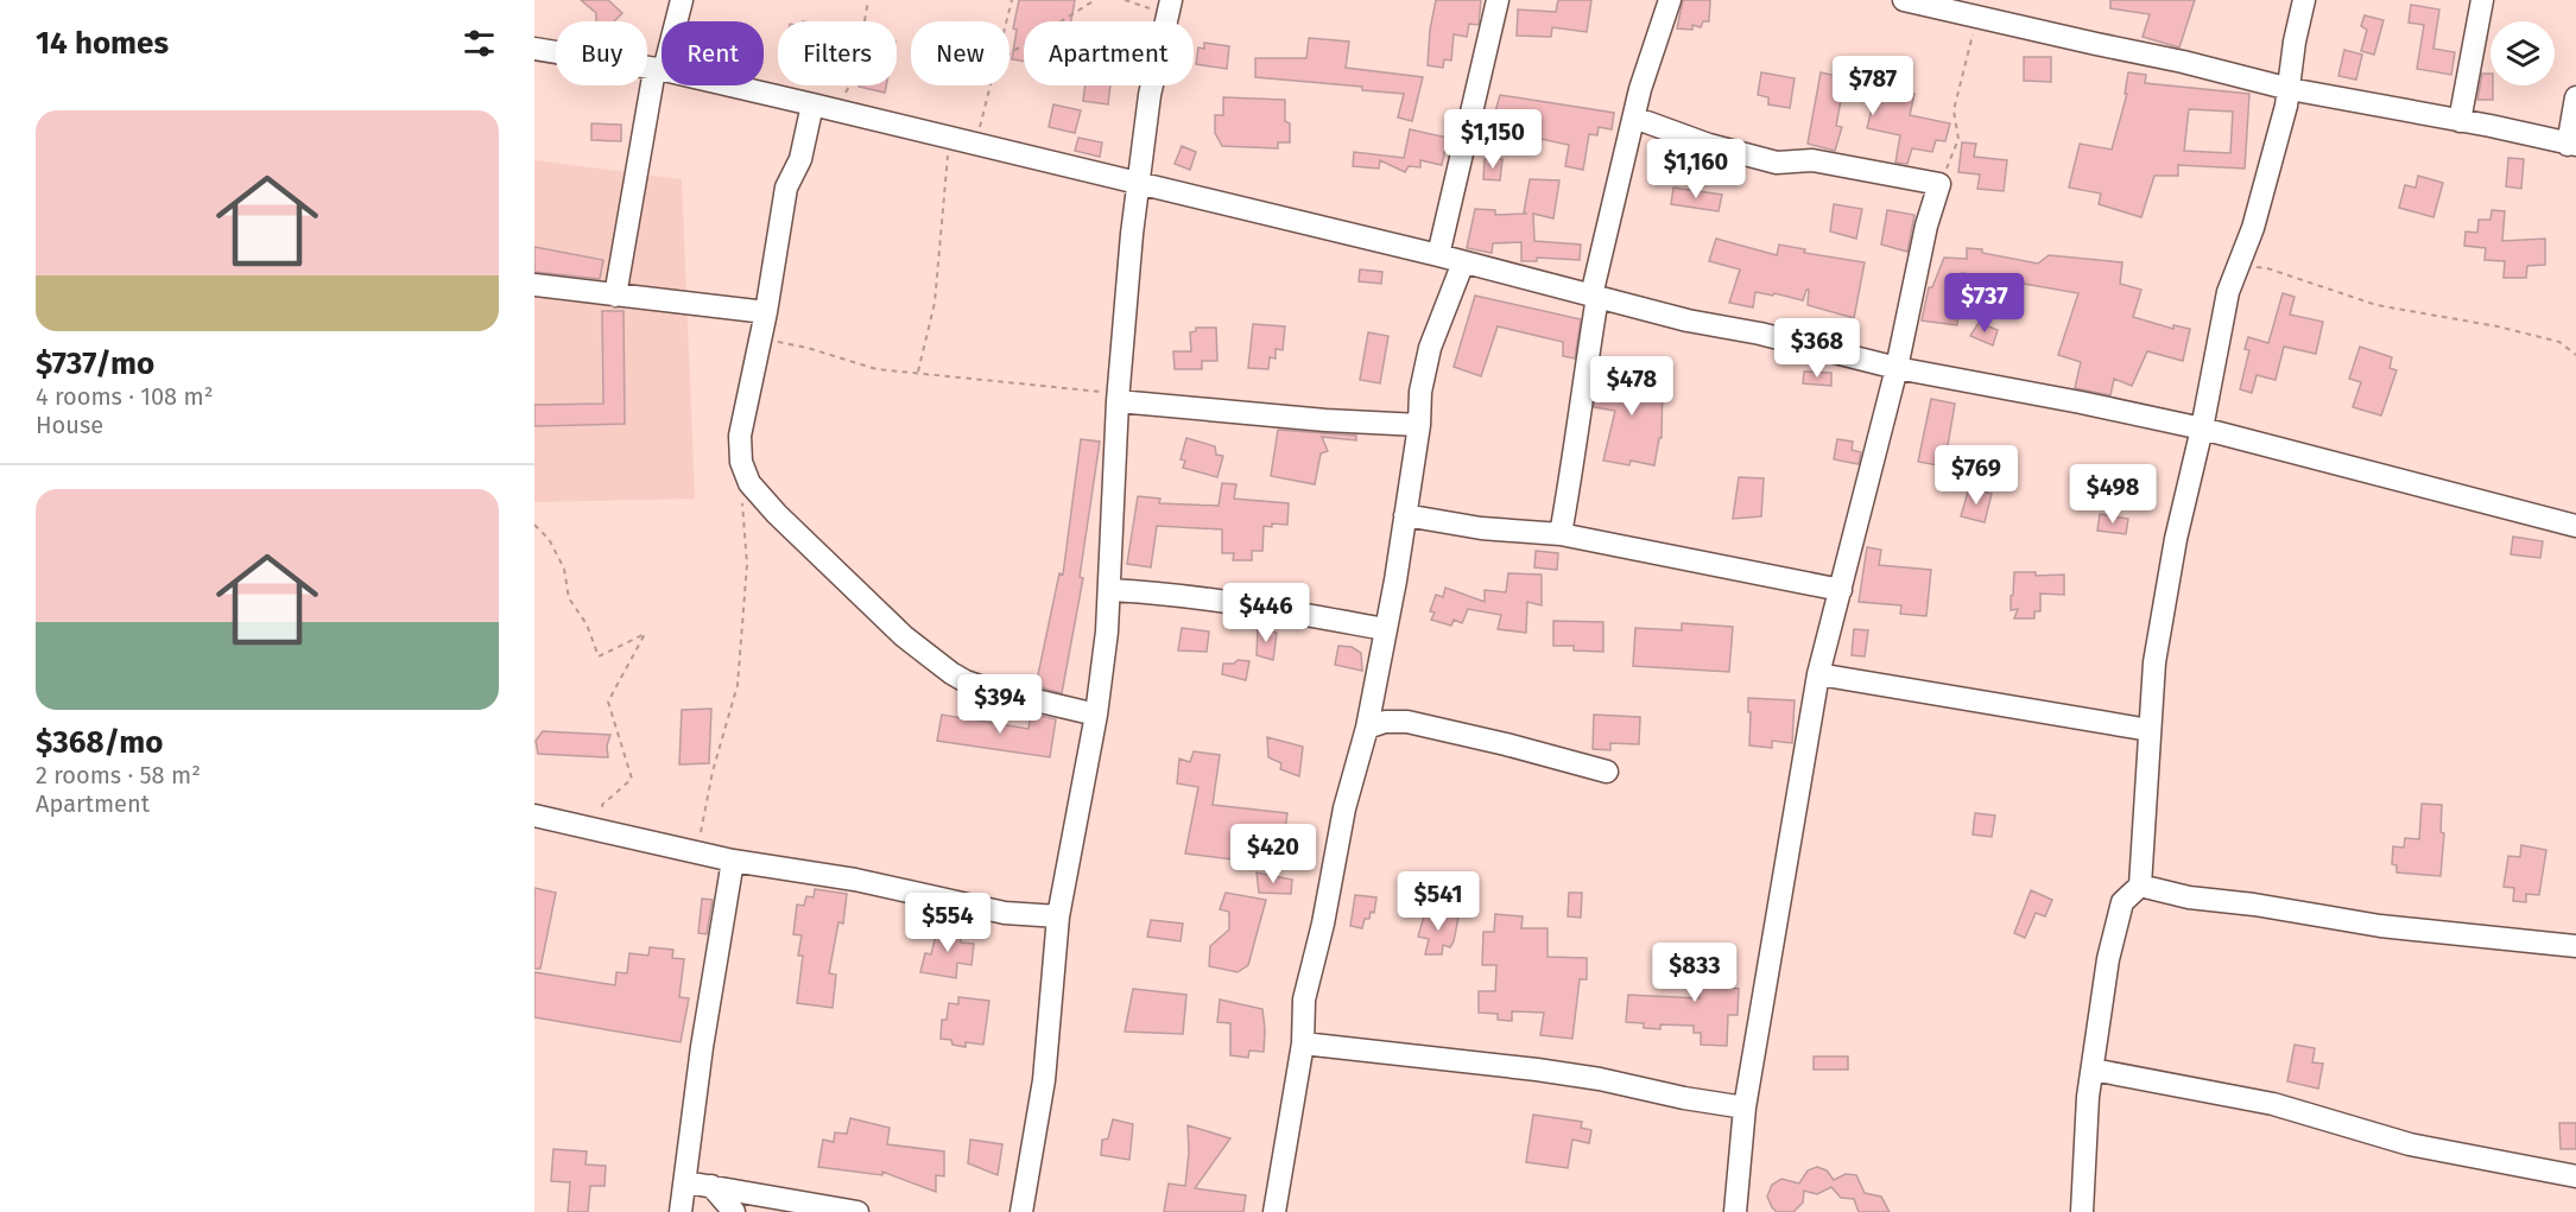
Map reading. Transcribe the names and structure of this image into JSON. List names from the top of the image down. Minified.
{"page":{"heading":"14 homes","chip":["Buy","Rent","Filters","New","Apartment"],"price":["$787","$1,150","$1,160","$737","$368","$478","$769","$498","$446","$394","$420","$541","$554","$833"],"list":[{"name":"$737/mo","note":"4 rooms · 108 m² · House"},{"name":"$368/mo","note":"2 rooms · 58 m² · Apartment"}]}}
